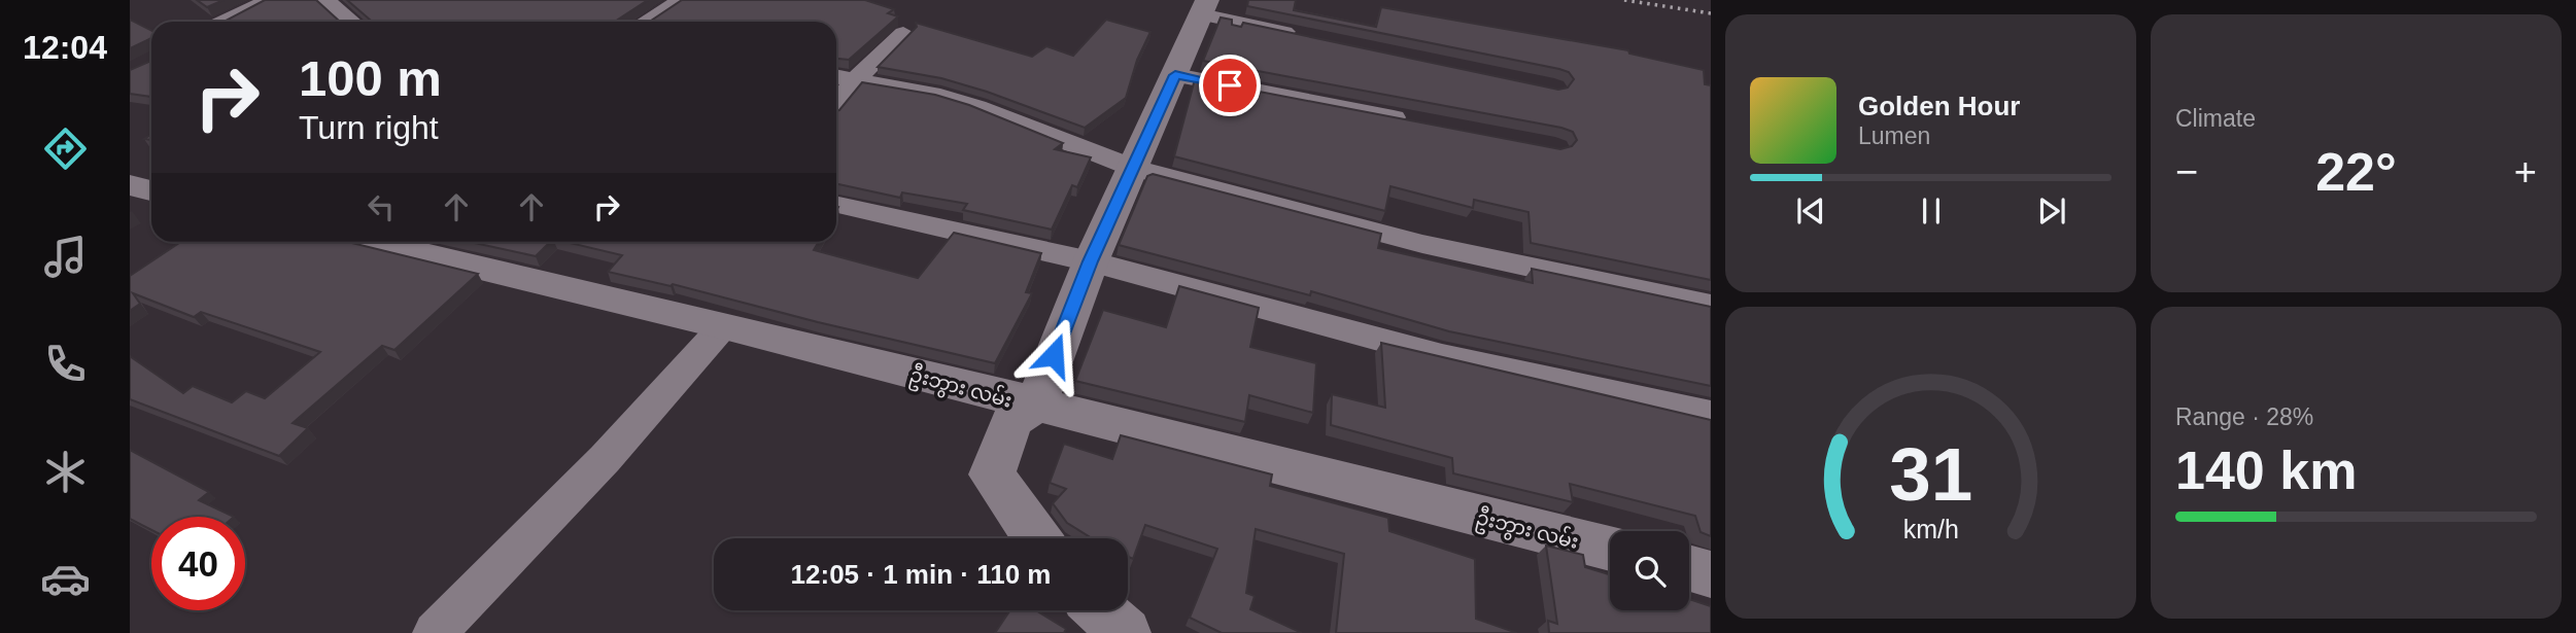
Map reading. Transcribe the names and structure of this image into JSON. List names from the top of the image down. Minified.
{"streets":{"street":["ဦးဘွား လမ်း"]},"page":{"tabs":"12:04","tile":["Climate",["Range · 28%","140 km"]],"turn":["100 m","Turn right"],"song":["Golden Hour","Lumen"],"heat":["−","22°","+"],"limit":"40","trip":"12:05 · 1 min · 110 m","gauge":["31","km/h"]}}
